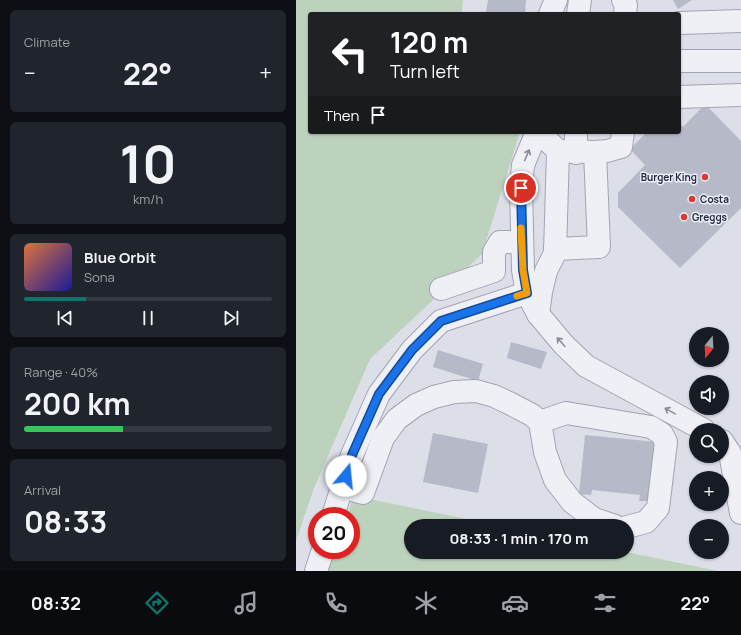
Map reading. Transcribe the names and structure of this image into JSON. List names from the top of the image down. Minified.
{"places":["Burger King","Costa","Greggs"],"north":"bottom","page":{"tile":["Climate",["10","km/h"],["Range · 40%","200 km"],["Arrival","08:33"]],"turn":["120 m","Turn left"],"heat":["−","22°","+"],"then":"Then","song":["Blue Orbit","Sona"],"map_buttons":["+","−"],"limit":"20","trip":"08:33 · 1 min · 170 m","tabs":["08:32","22°"]}}
